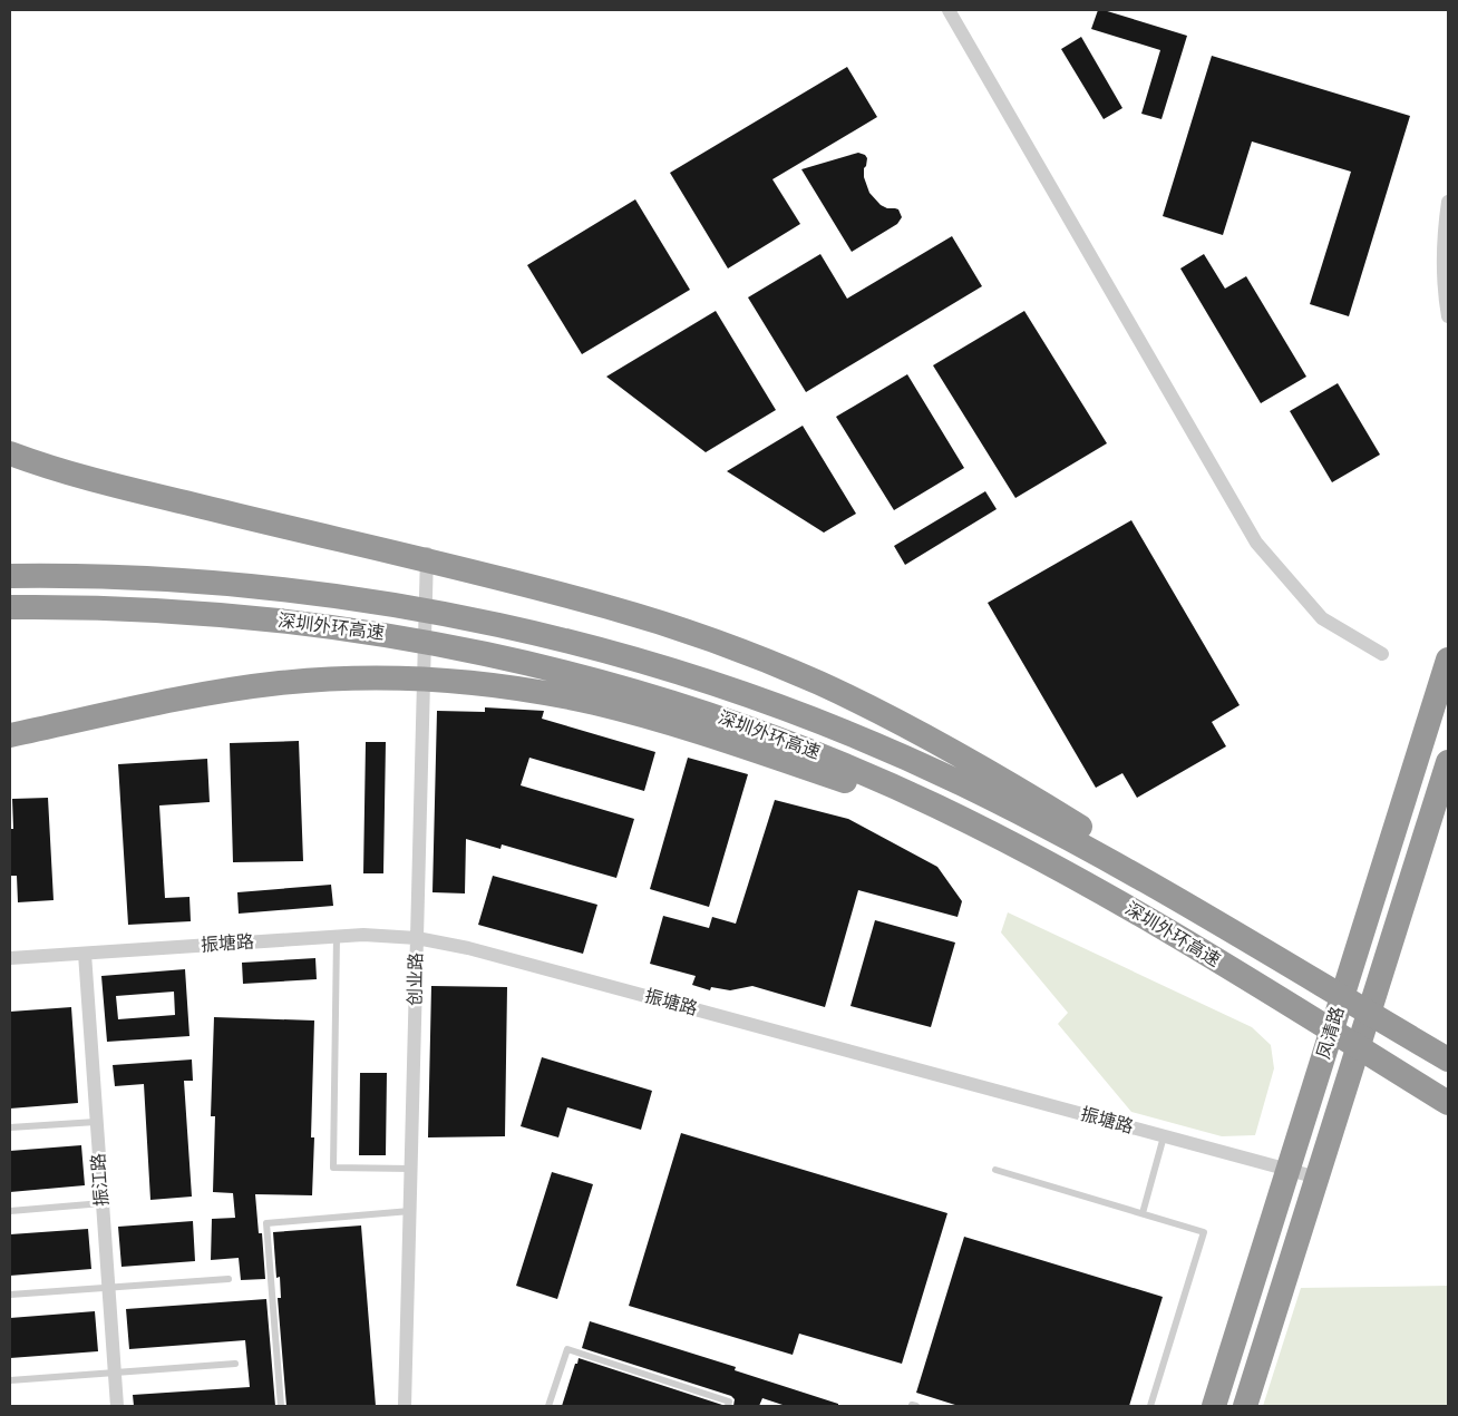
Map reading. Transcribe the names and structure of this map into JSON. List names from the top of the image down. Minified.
{"streets":{"highway":["深圳外环高速","凤清路"],"street":["振塘路","创业路","振江路"]},"crossings":[["振塘路","创业路"],["振塘路","凤清路"],["振塘路","振江路"]]}
